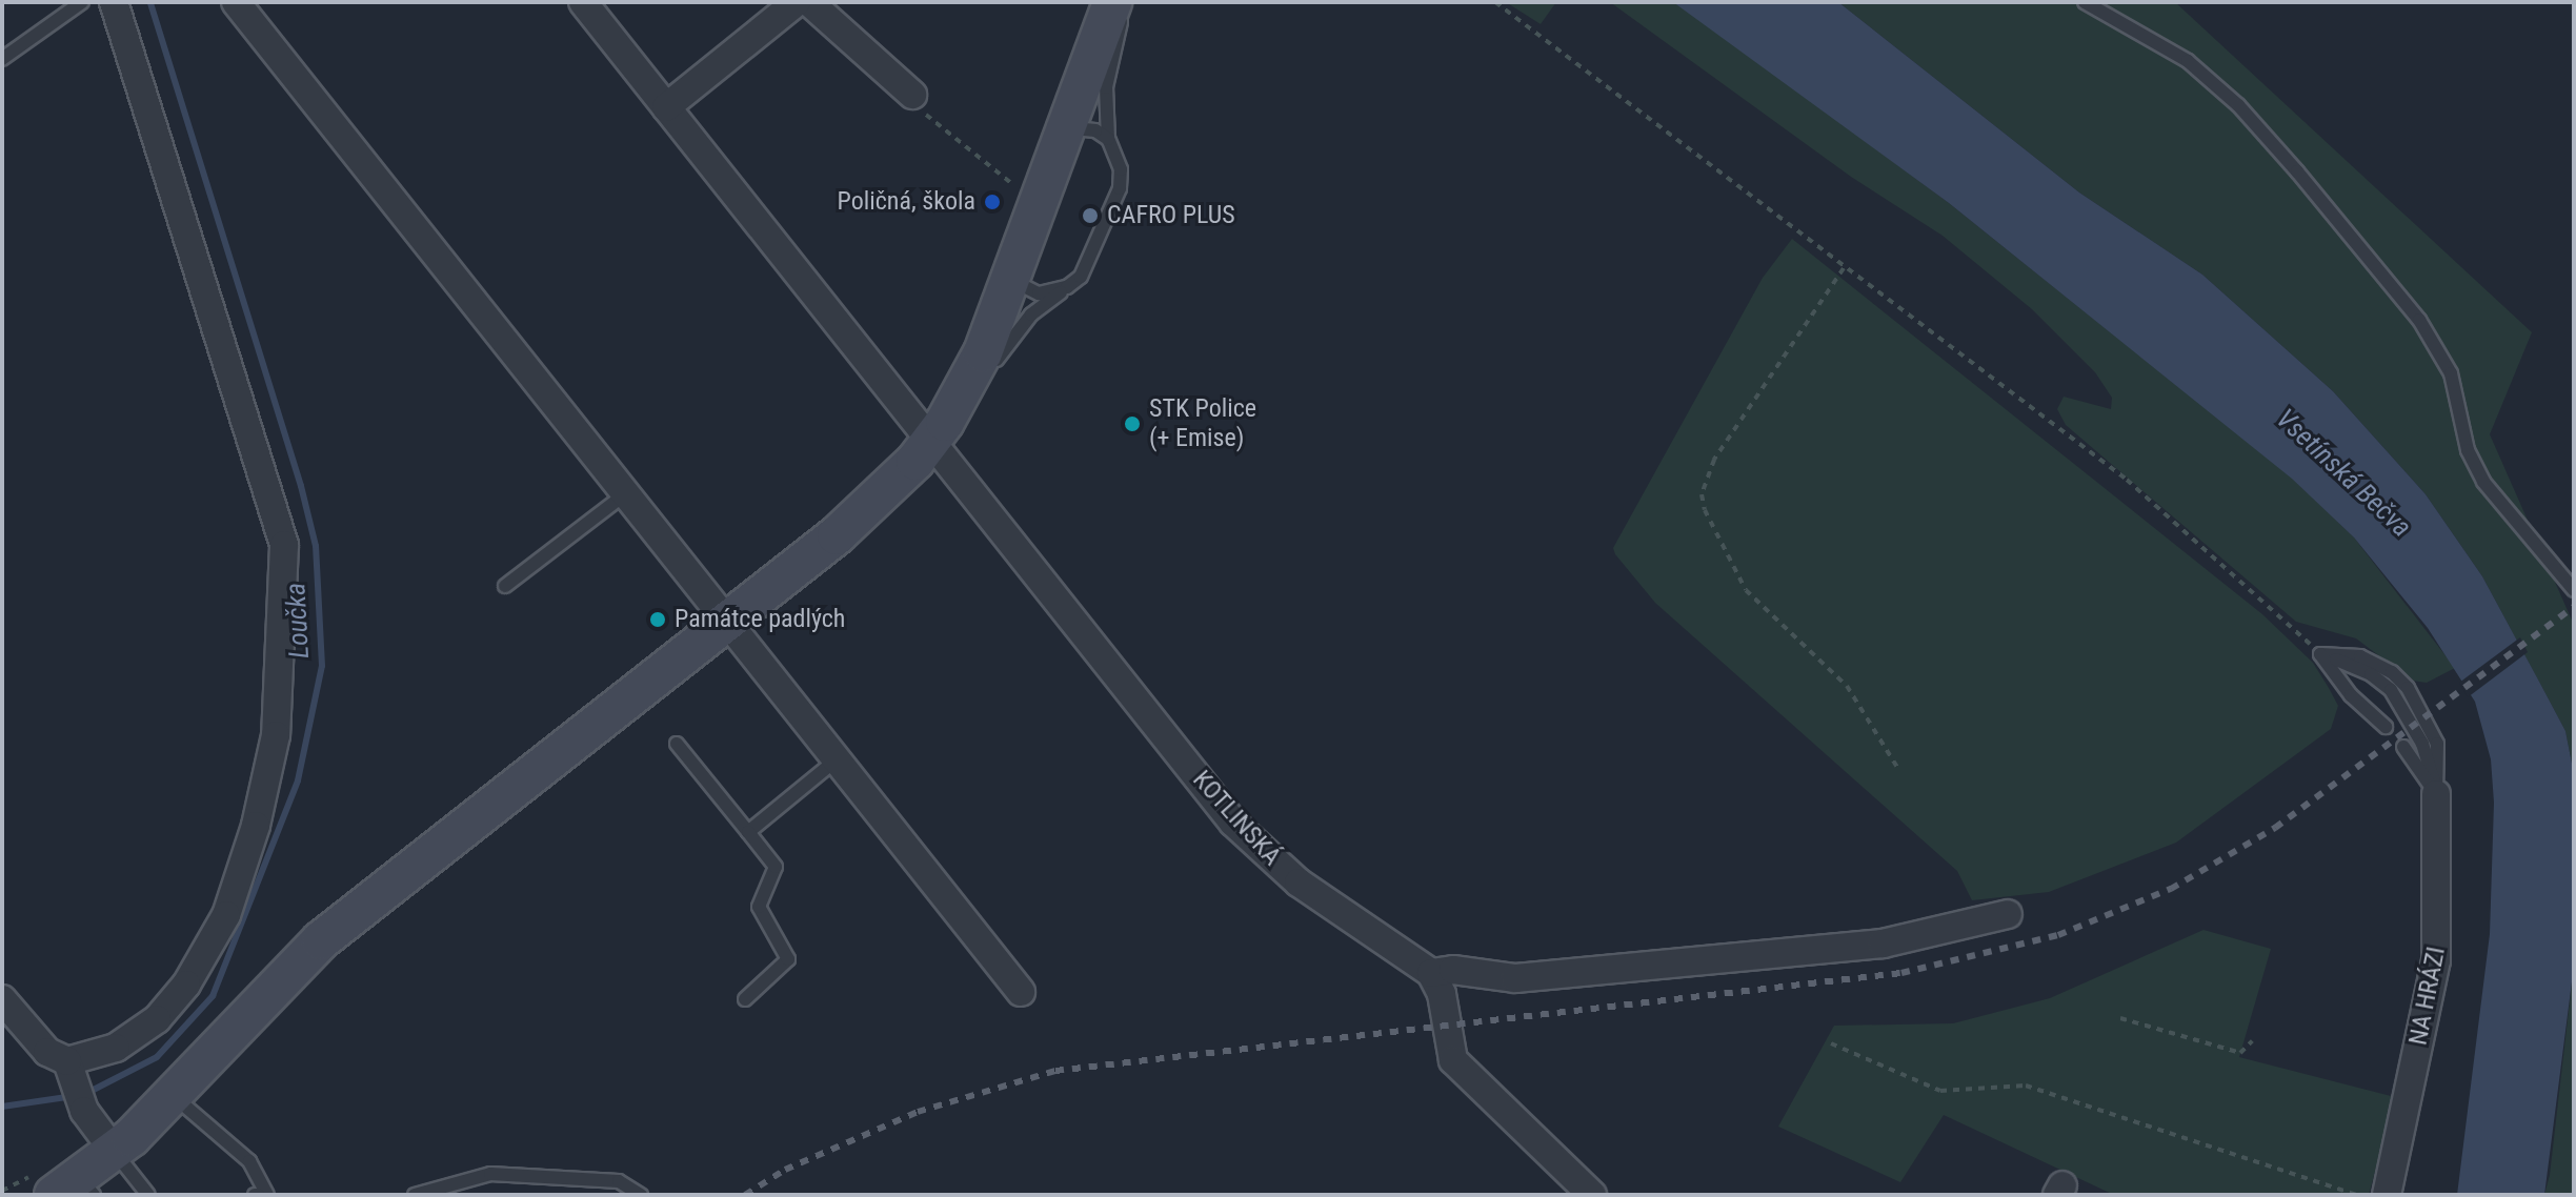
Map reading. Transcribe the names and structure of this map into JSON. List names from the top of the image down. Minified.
{"streets":{"street":["KOTLINSKÁ","NA HRÁZI"]},"water":["Vsetínská Bečva","Loučka"],"places":["Poličná, škola","CAFRO PLUS","STK Police (+ Emise)","Památce padlých"]}
